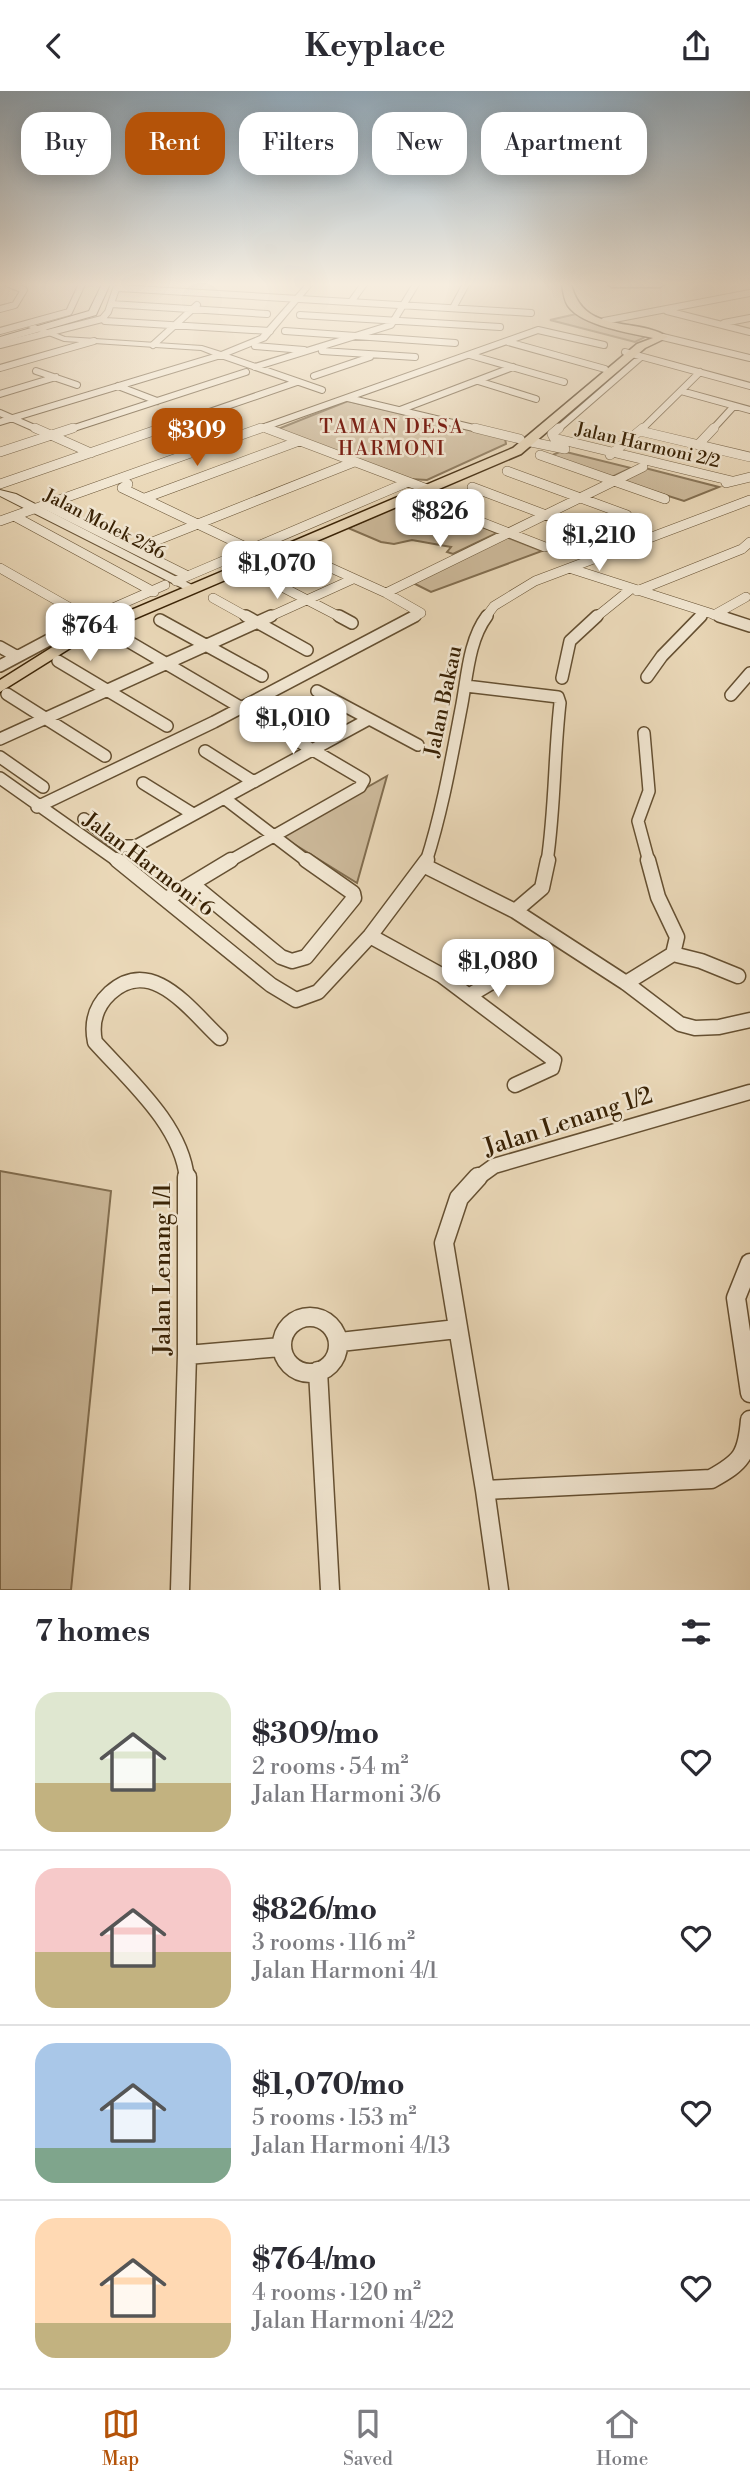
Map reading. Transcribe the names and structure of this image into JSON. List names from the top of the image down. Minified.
{"streets":{"street":["Jalan Harmoni 2/2","Jalan Molek 2/36","Jalan Bakau","Jalan Harmoni 6","Jalan Lenang 1/2","Jalan Lenang 1/1"]},"crossings":[["Jalan Bakau","Jalan Harmoni 6"]],"districts":["TAMAN DESA HARMONI"],"page":{"header":"Keyplace","chip":["Buy","Rent","Filters","New","Apartment"],"price":["$309","$826","$1,210","$1,070","$764","$1,010","$1,080"],"heading":"7 homes","list":[{"name":"$309/mo","note":"2 rooms · 54 m² · Jalan Harmoni 3/6"},{"name":"$826/mo","note":"3 rooms · 116 m² · Jalan Harmoni 4/1"},{"name":"$1,070/mo","note":"5 rooms · 153 m² · Jalan Harmoni 4/13"},{"name":"$764/mo","note":"4 rooms · 120 m² · Jalan Harmoni 4/22"}],"tabs":["Map","Saved","Home"]}}
